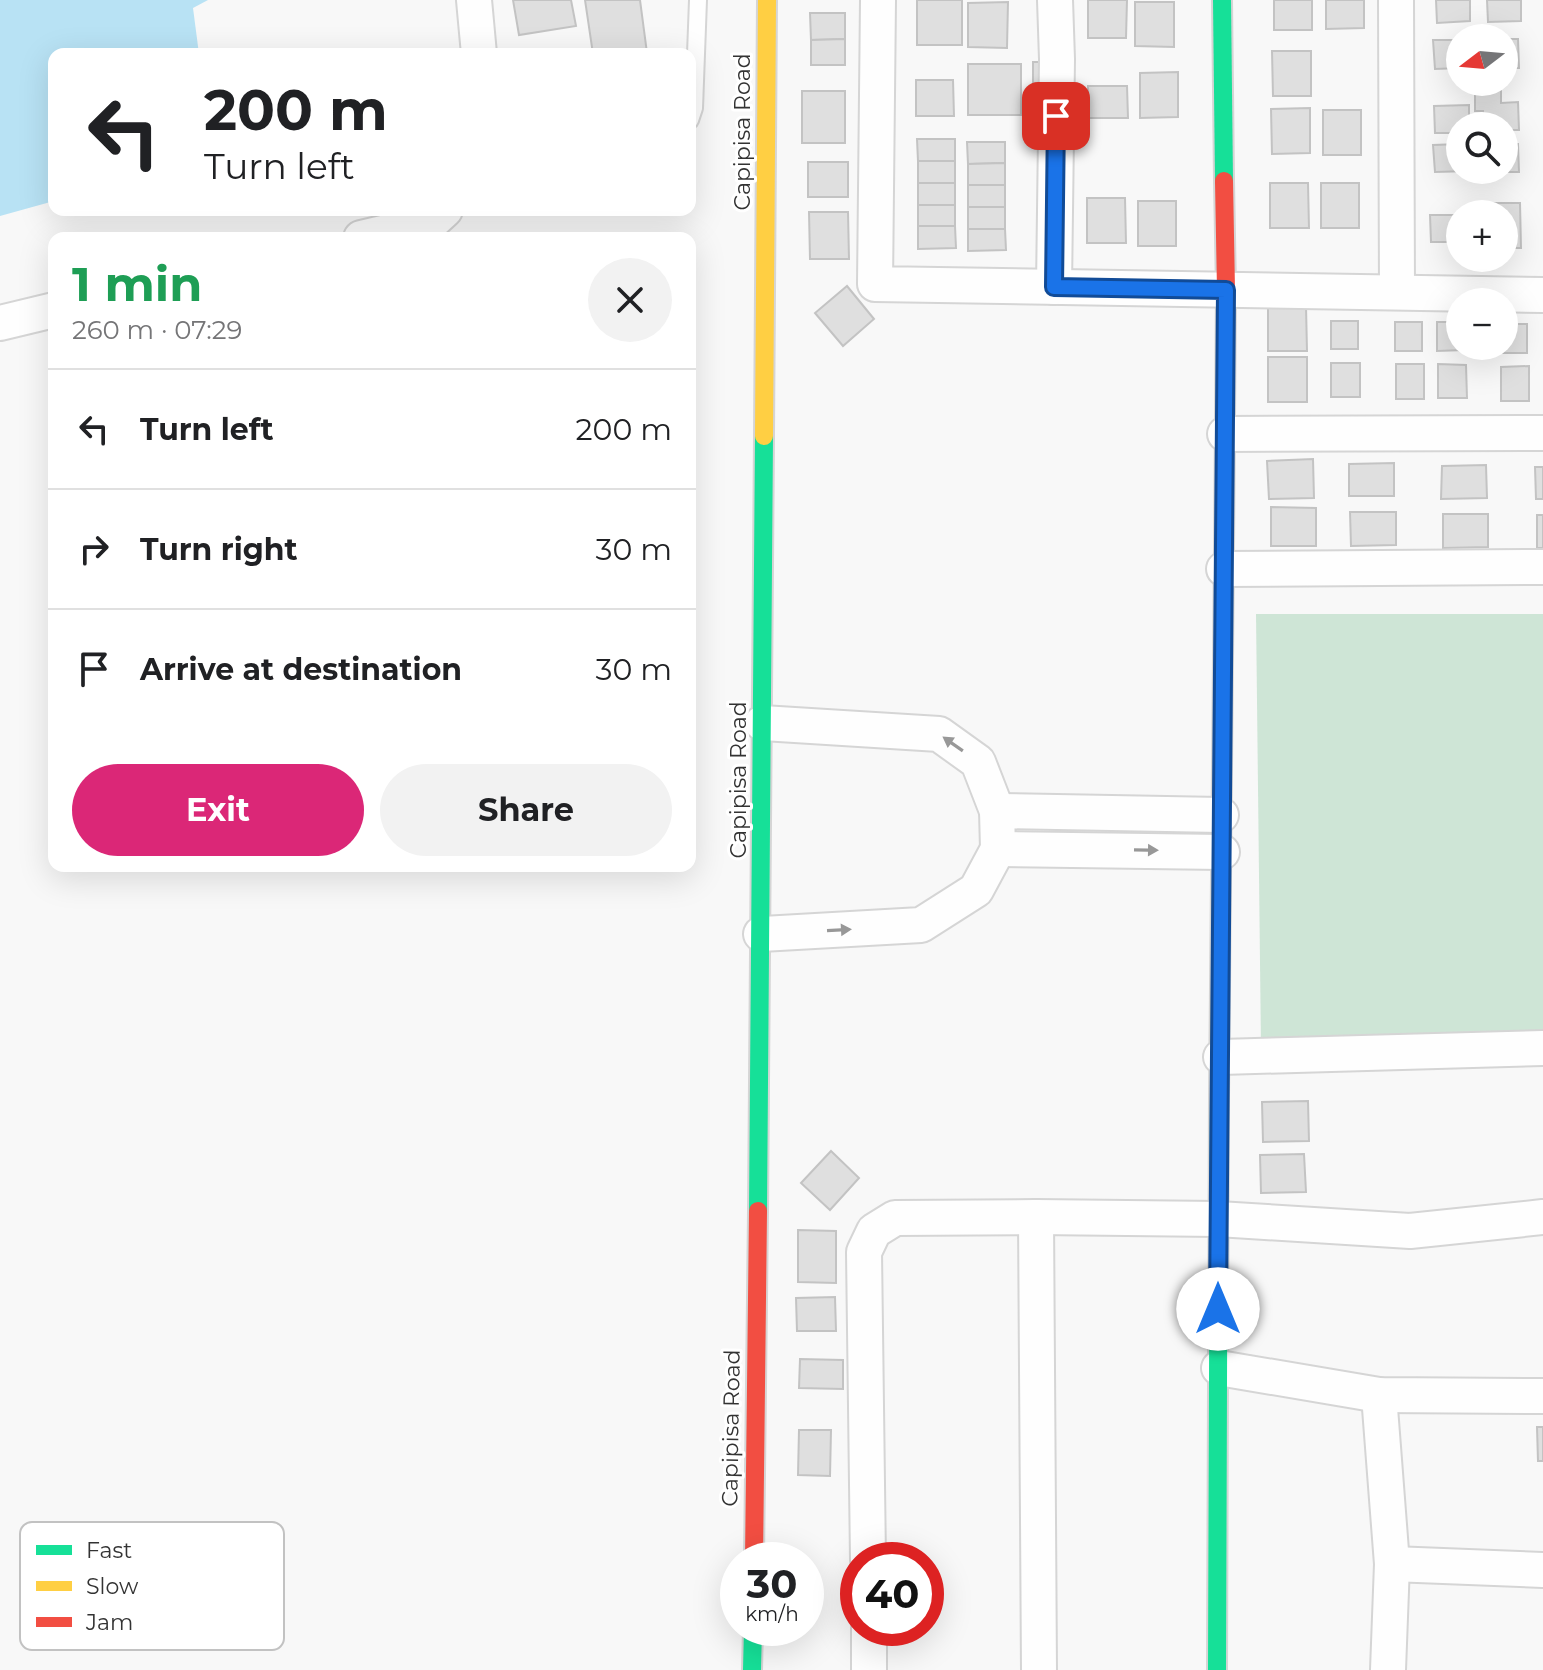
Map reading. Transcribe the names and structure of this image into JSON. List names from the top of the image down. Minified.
{"streets":{"street":["Capipisa Road"]},"legend":["Fast","Slow","Jam"],"north":"left","page":{"map_buttons":["+","−"],"turn":["200 m","Turn left"],"heading":["1 min","260 m · 07:29"],"list":[{"name":"Turn left","value":"200 m"},{"name":"Turn right","value":"30 m"},{"name":"Arrive at destination","value":"30 m"}],"buttons":["Exit","Share"],"speed":"30 km/h","limit":"40"}}
